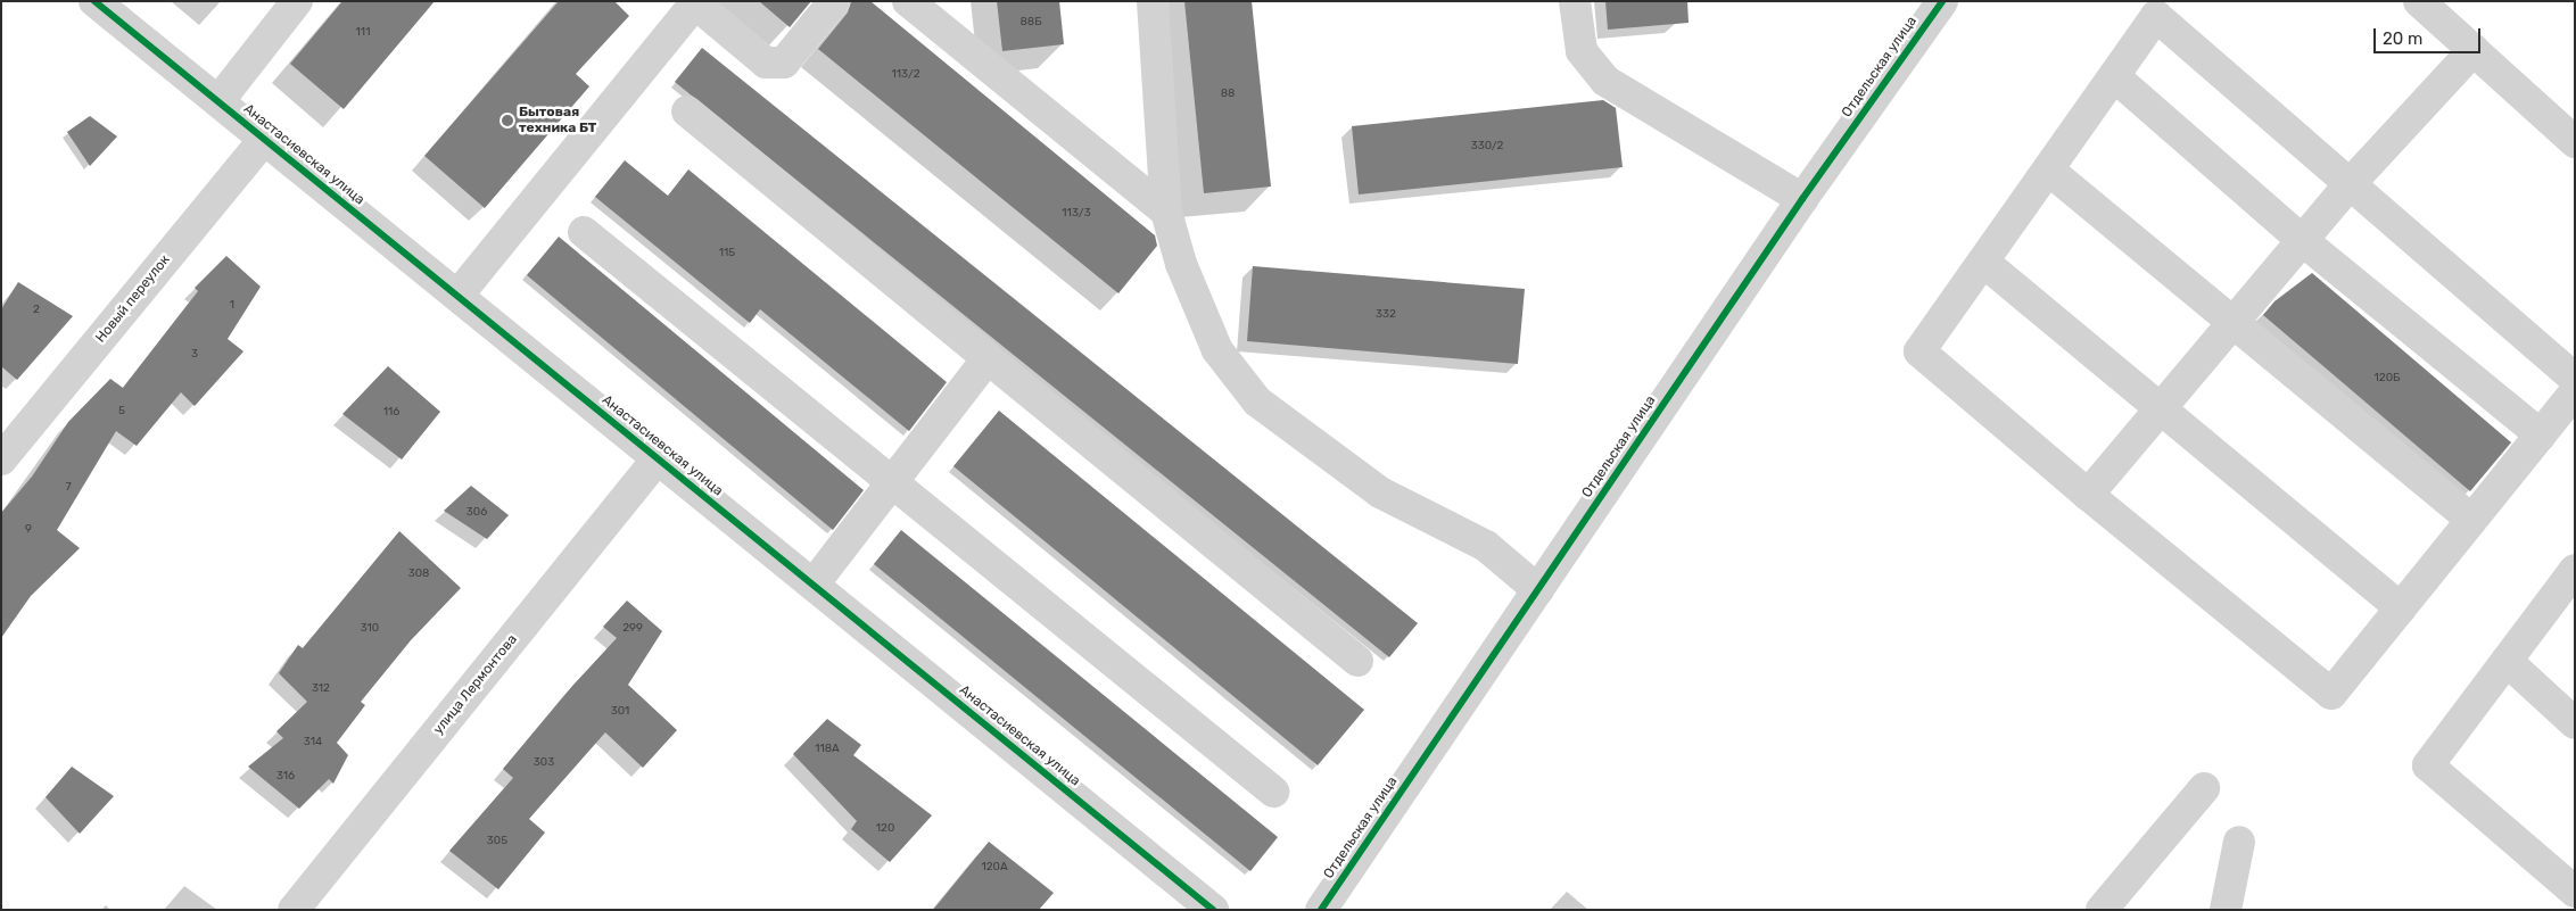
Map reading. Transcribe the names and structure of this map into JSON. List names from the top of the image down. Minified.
{"streets":{"street":["Отдельская улица","Анастасиевская улица","Новый переулок","улица Лермонтова"]},"crossings":[["Анастасиевская улица","Новый переулок"],["Анастасиевская улица","улица Лермонтова"]],"places":["Бытовая техника БТ"],"house_numbers":["88Б","111","113/2","88","330/2","113/3","115","1","2","332","3","120Б","5","116","7","306","9","308","310","299","312","301","314","118А","303","316","120","305","120А"],"scale_bar":"20 m"}
